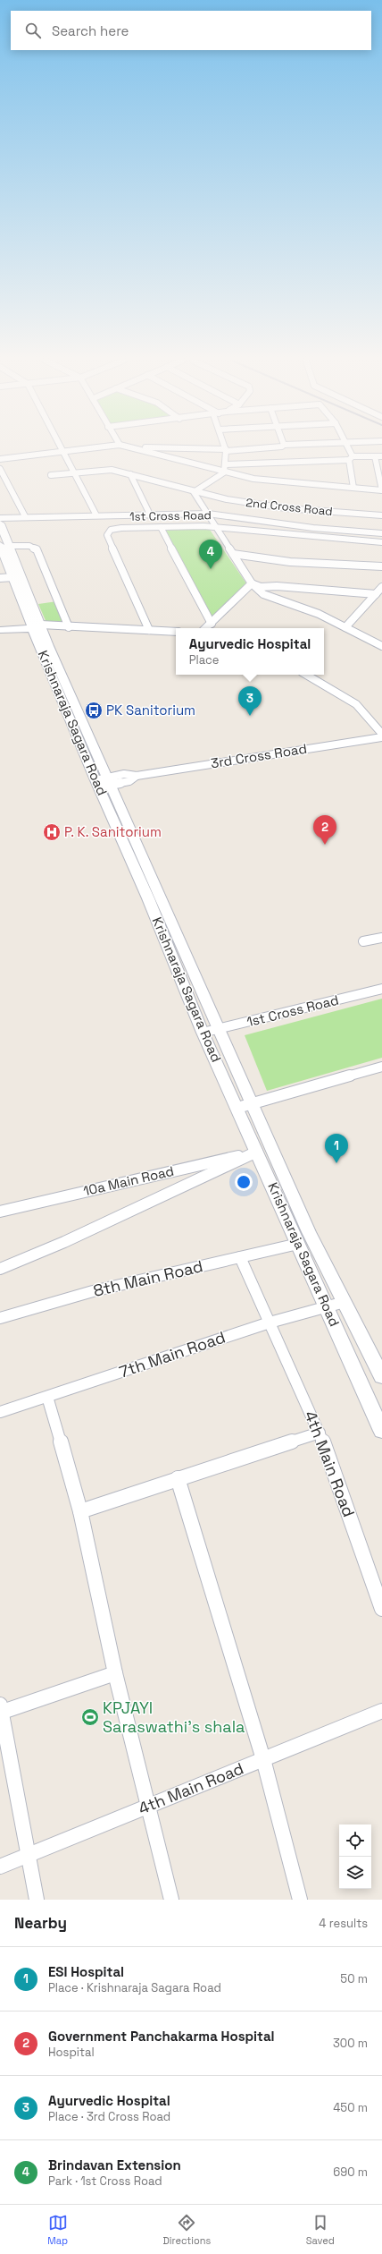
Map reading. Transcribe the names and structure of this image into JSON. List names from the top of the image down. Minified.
{"streets":{"main road":["Krishnaraja Sagara Road"],"street":["2nd Cross Road","1st Cross Road","3rd Cross Road","10a Main Road","8th Main Road","7th Main Road","4th Main Road"]},"crossings":[["1st Cross Road","Krishnaraja Sagara Road"],["Krishnaraja Sagara Road","3rd Cross Road"],["Krishnaraja Sagara Road","10a Main Road"],["Krishnaraja Sagara Road","8th Main Road"],["Krishnaraja Sagara Road","7th Main Road"],["8th Main Road","4th Main Road"],["7th Main Road","4th Main Road"]],"places":{"bus stop":["PK Sanitorium"],"hospital":["P. K. Sanitorium"],"sports":["KPJAYI Saraswathi's shala"]},"page":{"search":"Search here","pins":["4","3","2","1"],"popup":["Ayurvedic Hospital","Place"],"heading":["Nearby","4 results"],"list":[{"mark":"1","name":"ESI Hospital","note":"Place · Krishnaraja Sagara Road","value":"50 m"},{"mark":"2","name":"Government Panchakarma Hospital","note":"Hospital","value":"300 m"},{"mark":"3","name":"Ayurvedic Hospital","note":"Place · 3rd Cross Road","value":"450 m"},{"mark":"4","name":"Brindavan Extension","note":"Park · 1st Cross Road","value":"690 m"}],"nav":["Map","Directions","Saved"]}}
